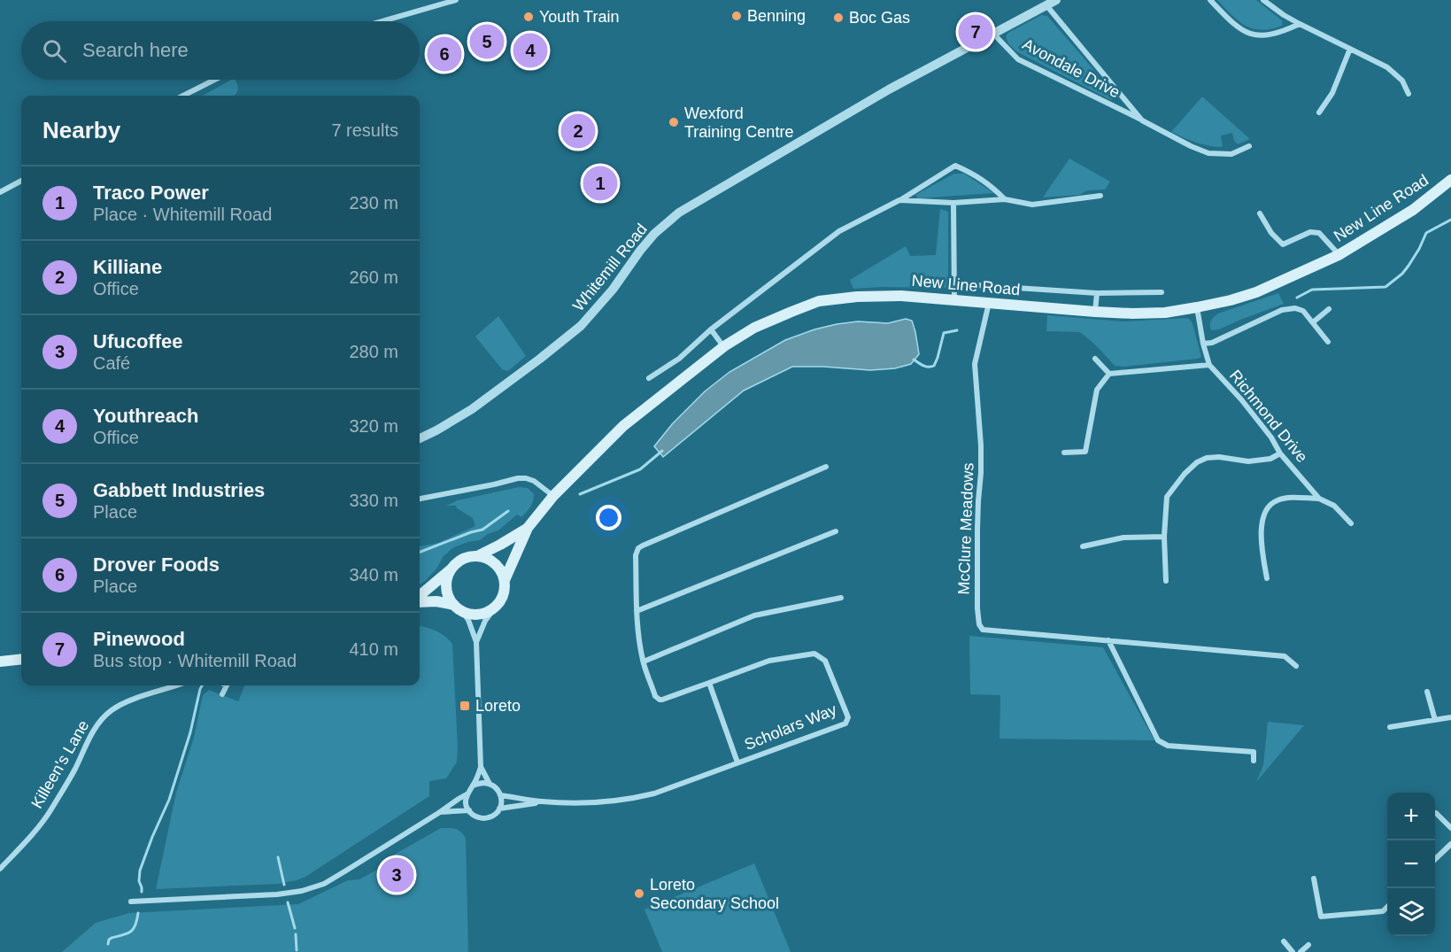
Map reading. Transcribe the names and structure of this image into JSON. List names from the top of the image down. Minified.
{"streets":{"main road":["New Line Road"],"street":["Avondale Drive","Whitemill Road","Richmond Drive","McClure Meadows","Scholars Way","Killeen's Lane"]},"crossings":[["Avondale Drive","Whitemill Road"],["New Line Road","Richmond Drive"],["New Line Road","McClure Meadows"]],"places":{"other":["Benning","Youth Train","Boc Gas","Wexford Training Centre","Loreto Secondary School"],"transit":["Loreto"]},"page":{"pins":["7","5","4","6","2","1","3"],"search":"Search here","heading":["Nearby","7 results"],"list":[{"mark":"1","name":"Traco Power","note":"Place · Whitemill Road","value":"230 m"},{"mark":"2","name":"Killiane","note":"Office","value":"260 m"},{"mark":"3","name":"Ufucoffee","note":"Café","value":"280 m"},{"mark":"4","name":"Youthreach","note":"Office","value":"320 m"},{"mark":"5","name":"Gabbett Industries","note":"Place","value":"330 m"},{"mark":"6","name":"Drover Foods","note":"Place","value":"340 m"},{"mark":"7","name":"Pinewood","note":"Bus stop · Whitemill Road","value":"410 m"}],"map_buttons":["+","−"]}}
